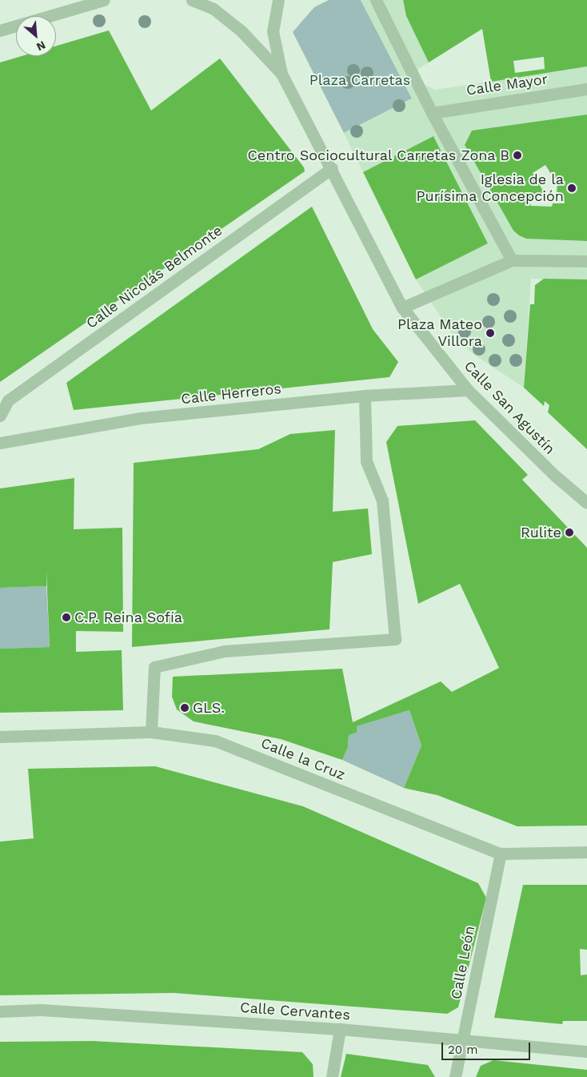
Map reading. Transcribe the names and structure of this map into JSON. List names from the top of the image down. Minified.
{"streets":{"street":["Calle Mayor","Calle Nicolás Belmonte","Calle Herreros","Calle San Agustín","Calle la Cruz","Calle León","Calle Cervantes"]},"crossings":[["Calle Herreros","Calle San Agustín"],["Calle la Cruz","Calle León"],["Calle León","Calle Cervantes"]],"parks":["Plaza Carretas"],"places":["Centro Sociocultural Carretas Zona B","Iglesia de la Purísima Concepción","Plaza Mateo Villora","Rulite","C.P. Reina Sofía","GLS."],"scale_bar":"20 m","north":"bottom right"}
